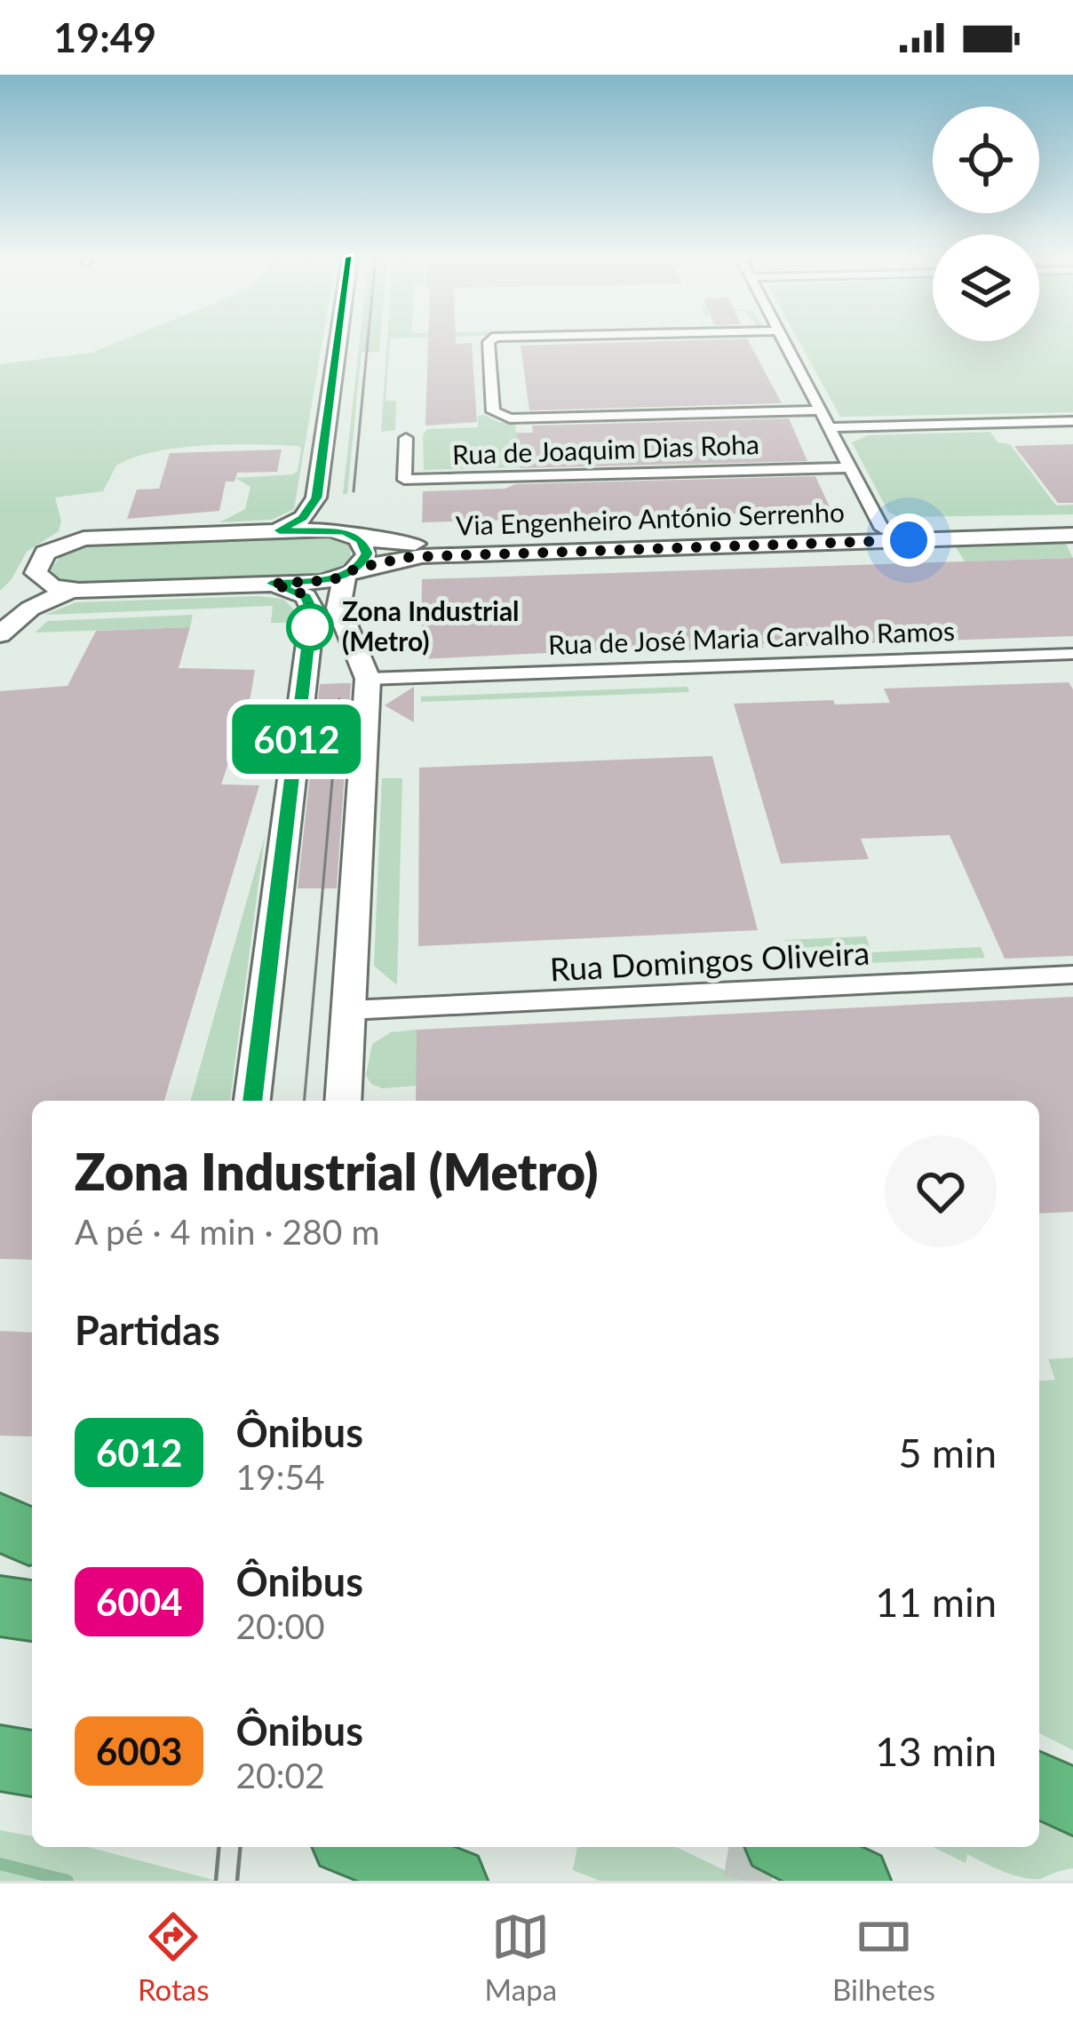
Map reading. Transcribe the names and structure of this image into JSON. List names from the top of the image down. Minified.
{"streets":{"main road":["Via Engenheiro António Serrenho"],"street":["Rua de Joaquim Dias Roha","Rua de José Maria Carvalho Ramos","Rua Domingos Oliveira"]},"places":["Zona Industrial (Metro)"],"lines":["bus line 6012"],"page":{"status":"19:49","on_map":"6012","heading":[["Zona Industrial (Metro)","A pé · 4 min · 280 m"],"Partidas"],"list":[{"mark":"6012","name":"Ônibus","note":"19:54","value":"5 min"},{"mark":"6004","name":"Ônibus","note":"20:00","value":"11 min"},{"mark":"6003","name":"Ônibus","note":"20:02","value":"13 min"}],"tabs":["Rotas","Mapa","Bilhetes"]}}
